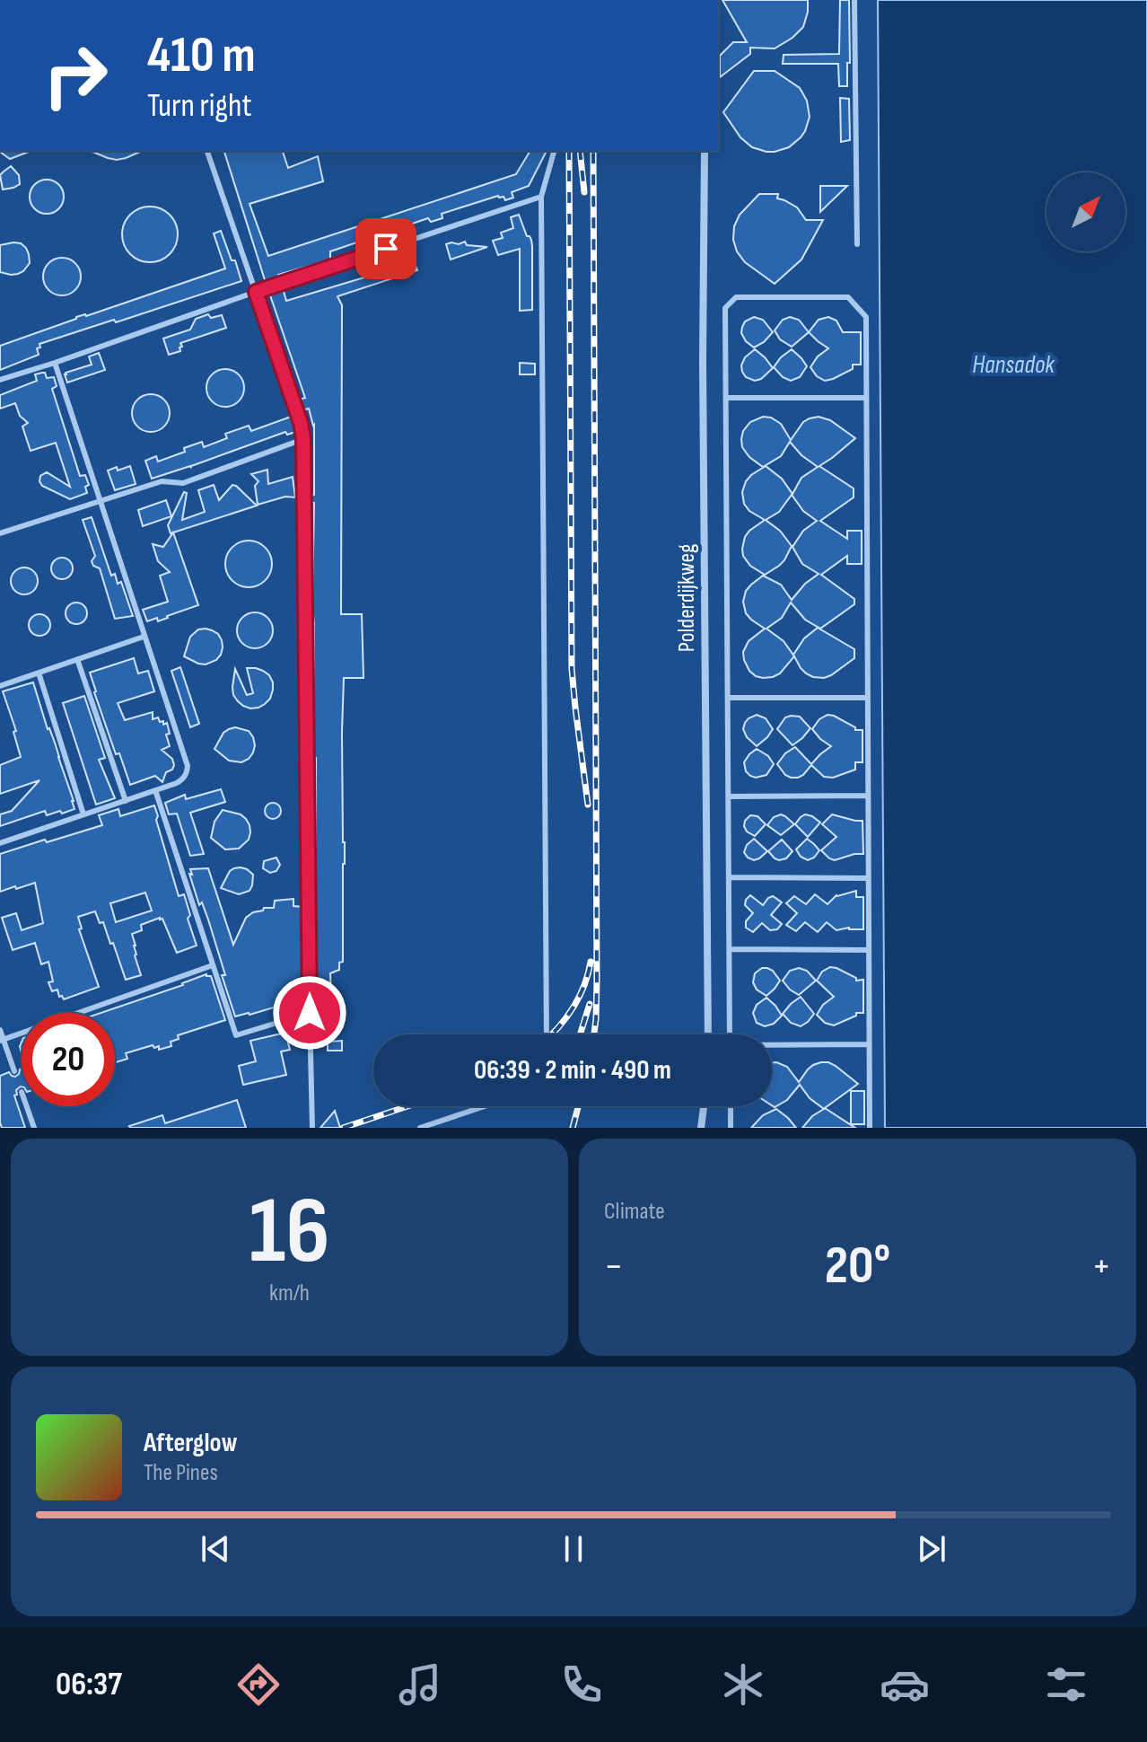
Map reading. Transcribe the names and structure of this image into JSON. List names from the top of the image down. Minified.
{"streets":{"street":["Polderdijkweg"]},"water":["Hansadok"],"north":"top right","page":{"turn":["410 m","Turn right"],"limit":"20","trip":"06:39 · 2 min · 490 m","tile":[["16","km/h"],"Climate"],"heat":["−","20°","+"],"song":["Afterglow","The Pines"],"tabs":"06:37"}}
